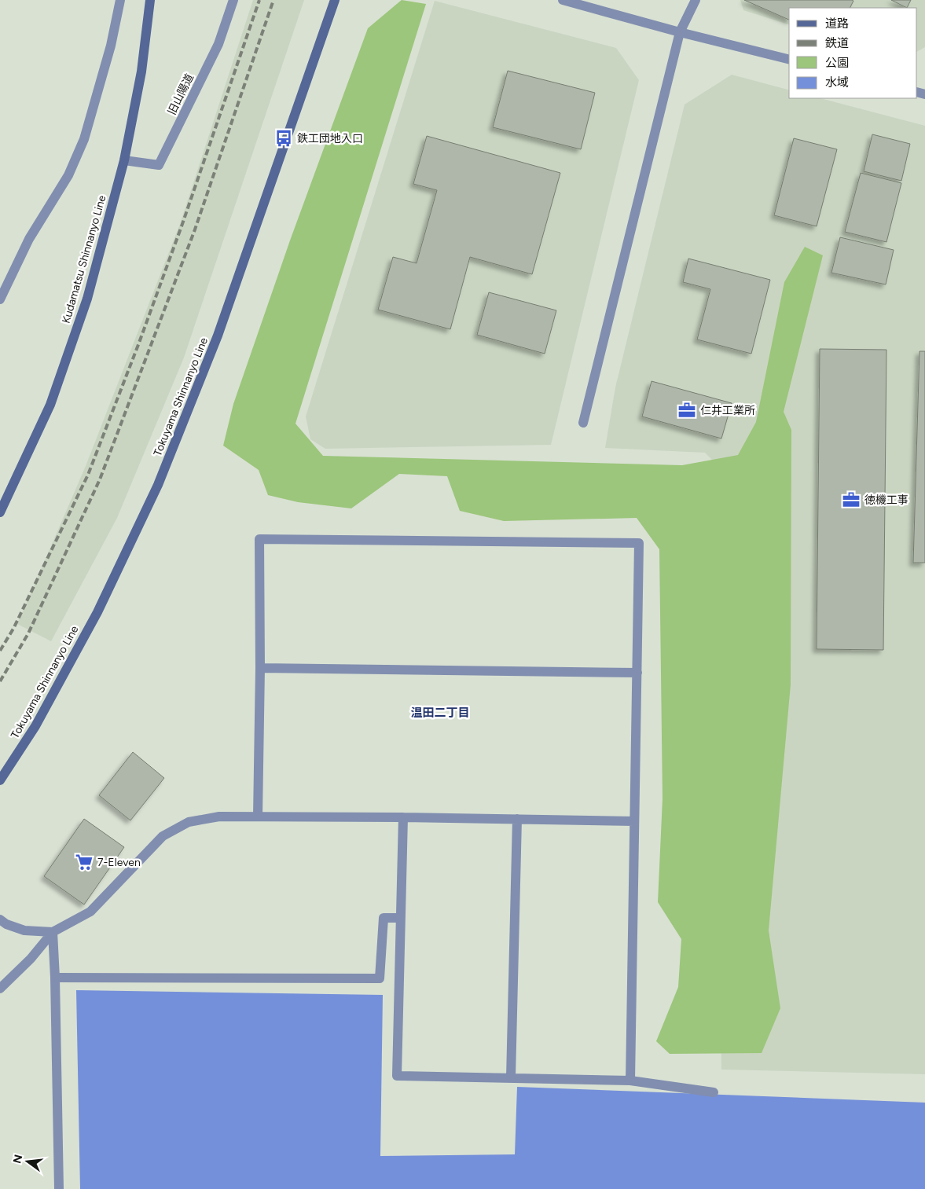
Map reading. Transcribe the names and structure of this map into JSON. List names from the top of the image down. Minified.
{"streets":{"main road":["Kudamatsu Shinnanyo Line","Tokuyama Shinnanyo Line"],"street":["旧山陽道"]},"crossings":[["旧山陽道","Kudamatsu Shinnanyo Line"]],"districts":["温田二丁目"],"places":{"bus stop":["鉄工団地入口"],"office":["仁井工業所","徳機工事"],"supermarket":["7-Eleven"]},"legend":["道路","鉄道","公園","水域"],"north":"left"}
